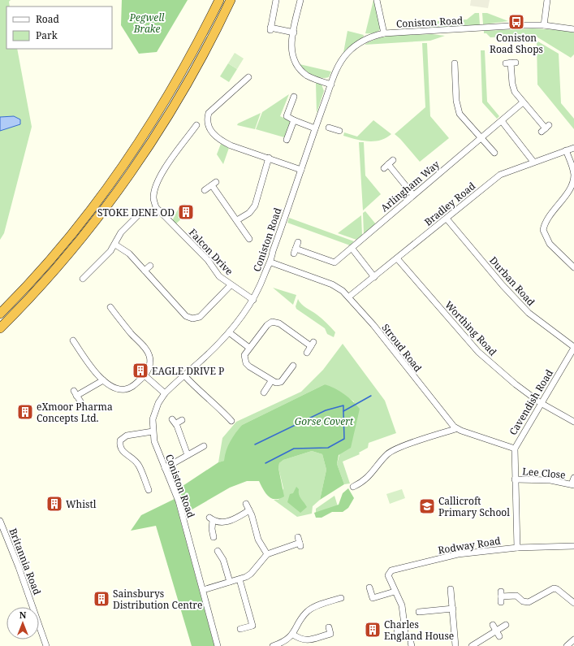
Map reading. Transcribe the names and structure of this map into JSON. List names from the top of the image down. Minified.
{"streets":{"street":["Coniston Road","Arlingham Way","Bradley Road","Falcon Drive","Durban Road","Worthing Road","Stroud Road","Cavendish Road","Lee Close","Rodway Road","Britannia Road"]},"crossings":[["Coniston Road","Falcon Drive"],["Coniston Road","Stroud Road"],["Bradley Road","Durban Road"],["Bradley Road","Worthing Road"],["Bradley Road","Stroud Road"],["Durban Road","Cavendish Road"],["Worthing Road","Cavendish Road"],["Cavendish Road","Lee Close"],["Cavendish Road","Rodway Road"]],"parks":["Pegwell Brake","Gorse Covert"],"places":{"bus stop":["Coniston Road Shops"],"building":["STOKE DENE OD","EAGLE DRIVE P","eXmoor Pharma Concepts Ltd.","Whistl","Sainsburys Distribution Centre","Charles England House"],"school or university":["Callicroft Primary School"]},"legend":["Road","Park"],"north":"top"}
